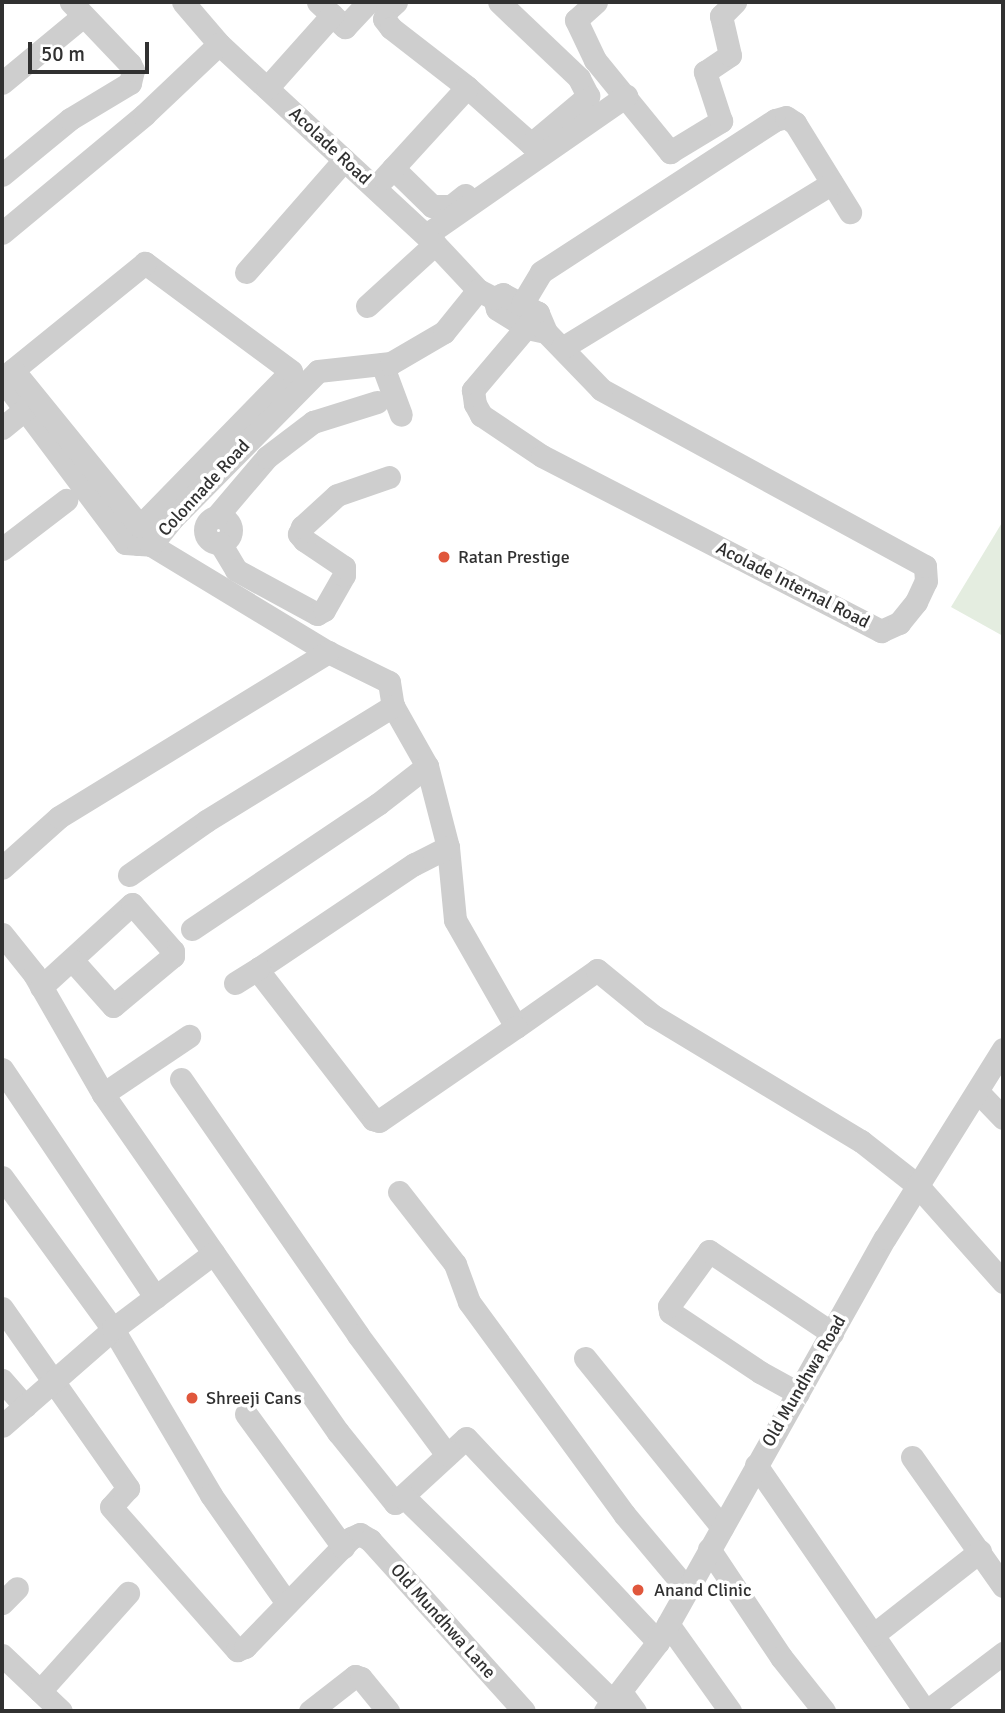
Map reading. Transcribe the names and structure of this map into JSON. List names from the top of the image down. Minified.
{"streets":{"street":["Acolade Road","Colonnade Road","Acolade Internal Road","Old Mundhwa Road","Old Mundhwa Lane"]},"crossings":[["Acolade Road","Colonnade Road"],["Acolade Road","Acolade Internal Road"],["Colonnade Road","Acolade Internal Road"]],"places":["Ratan Prestige","Shreeji Cans","Anand Clinic"],"scale_bar":"50 m"}
